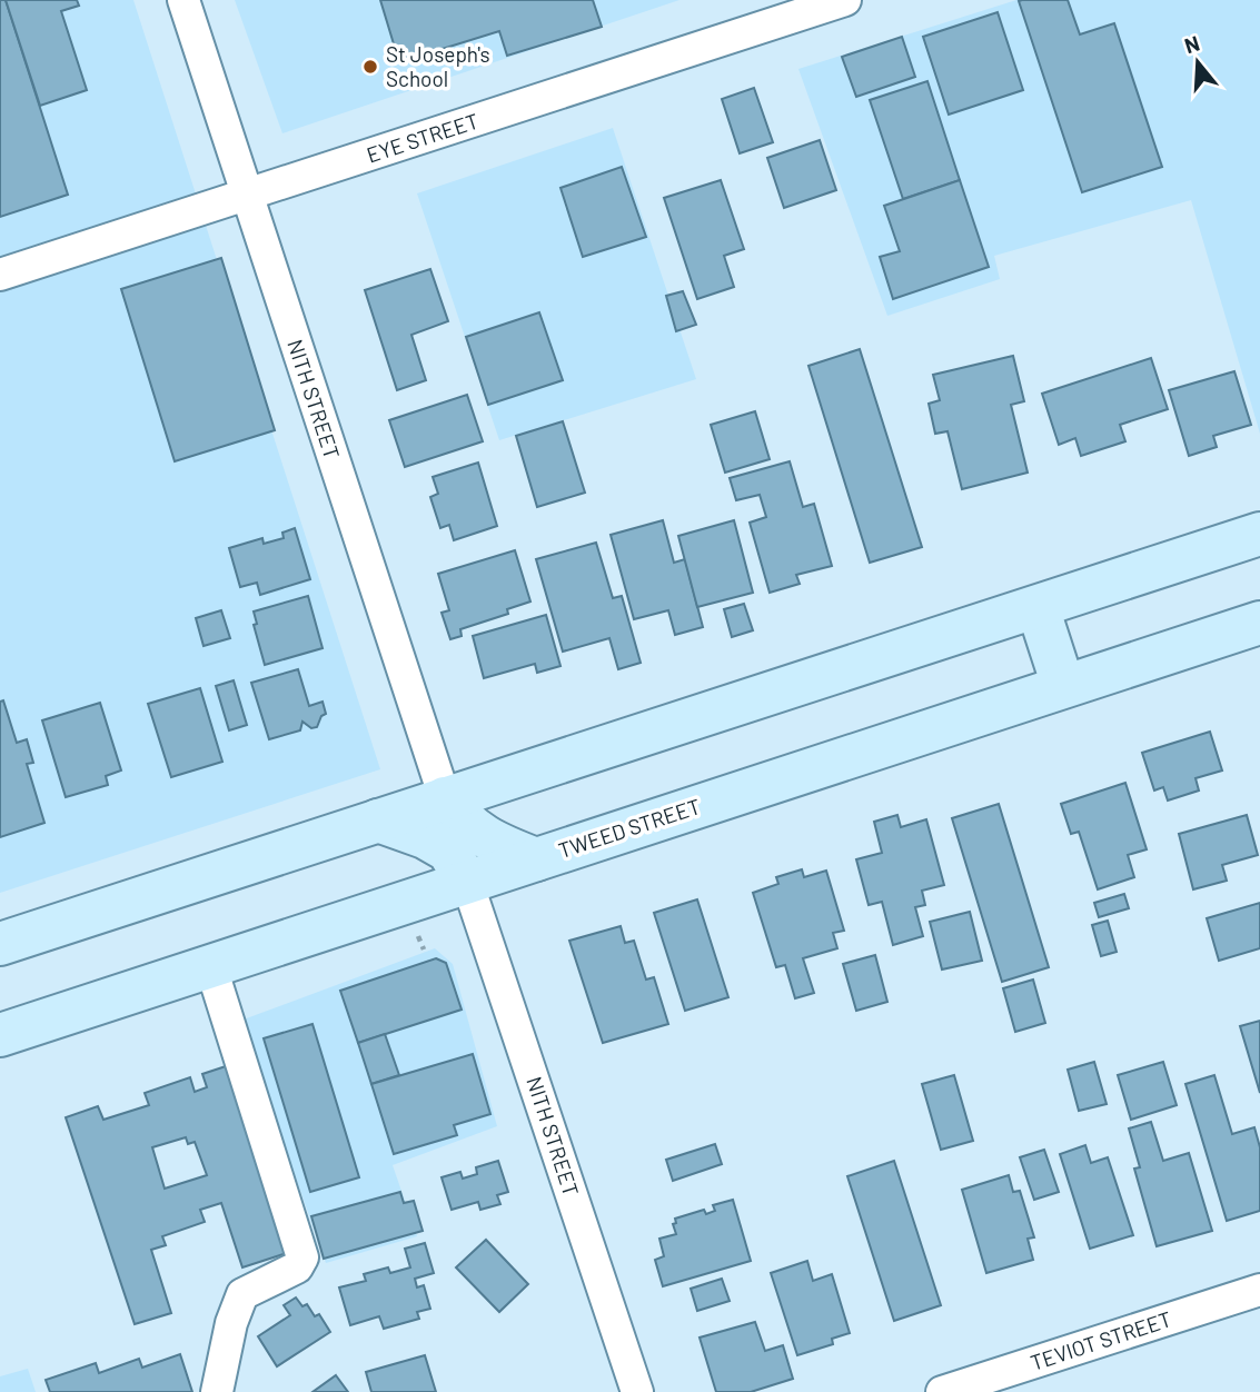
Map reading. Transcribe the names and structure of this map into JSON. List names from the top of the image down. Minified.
{"streets":{"main road":["TWEED STREET"],"street":["EYE STREET","NITH STREET","TEVIOT STREET"]},"crossings":[["EYE STREET","NITH STREET"],["NITH STREET","TWEED STREET"]],"places":["St Joseph's School"],"north":"top"}
